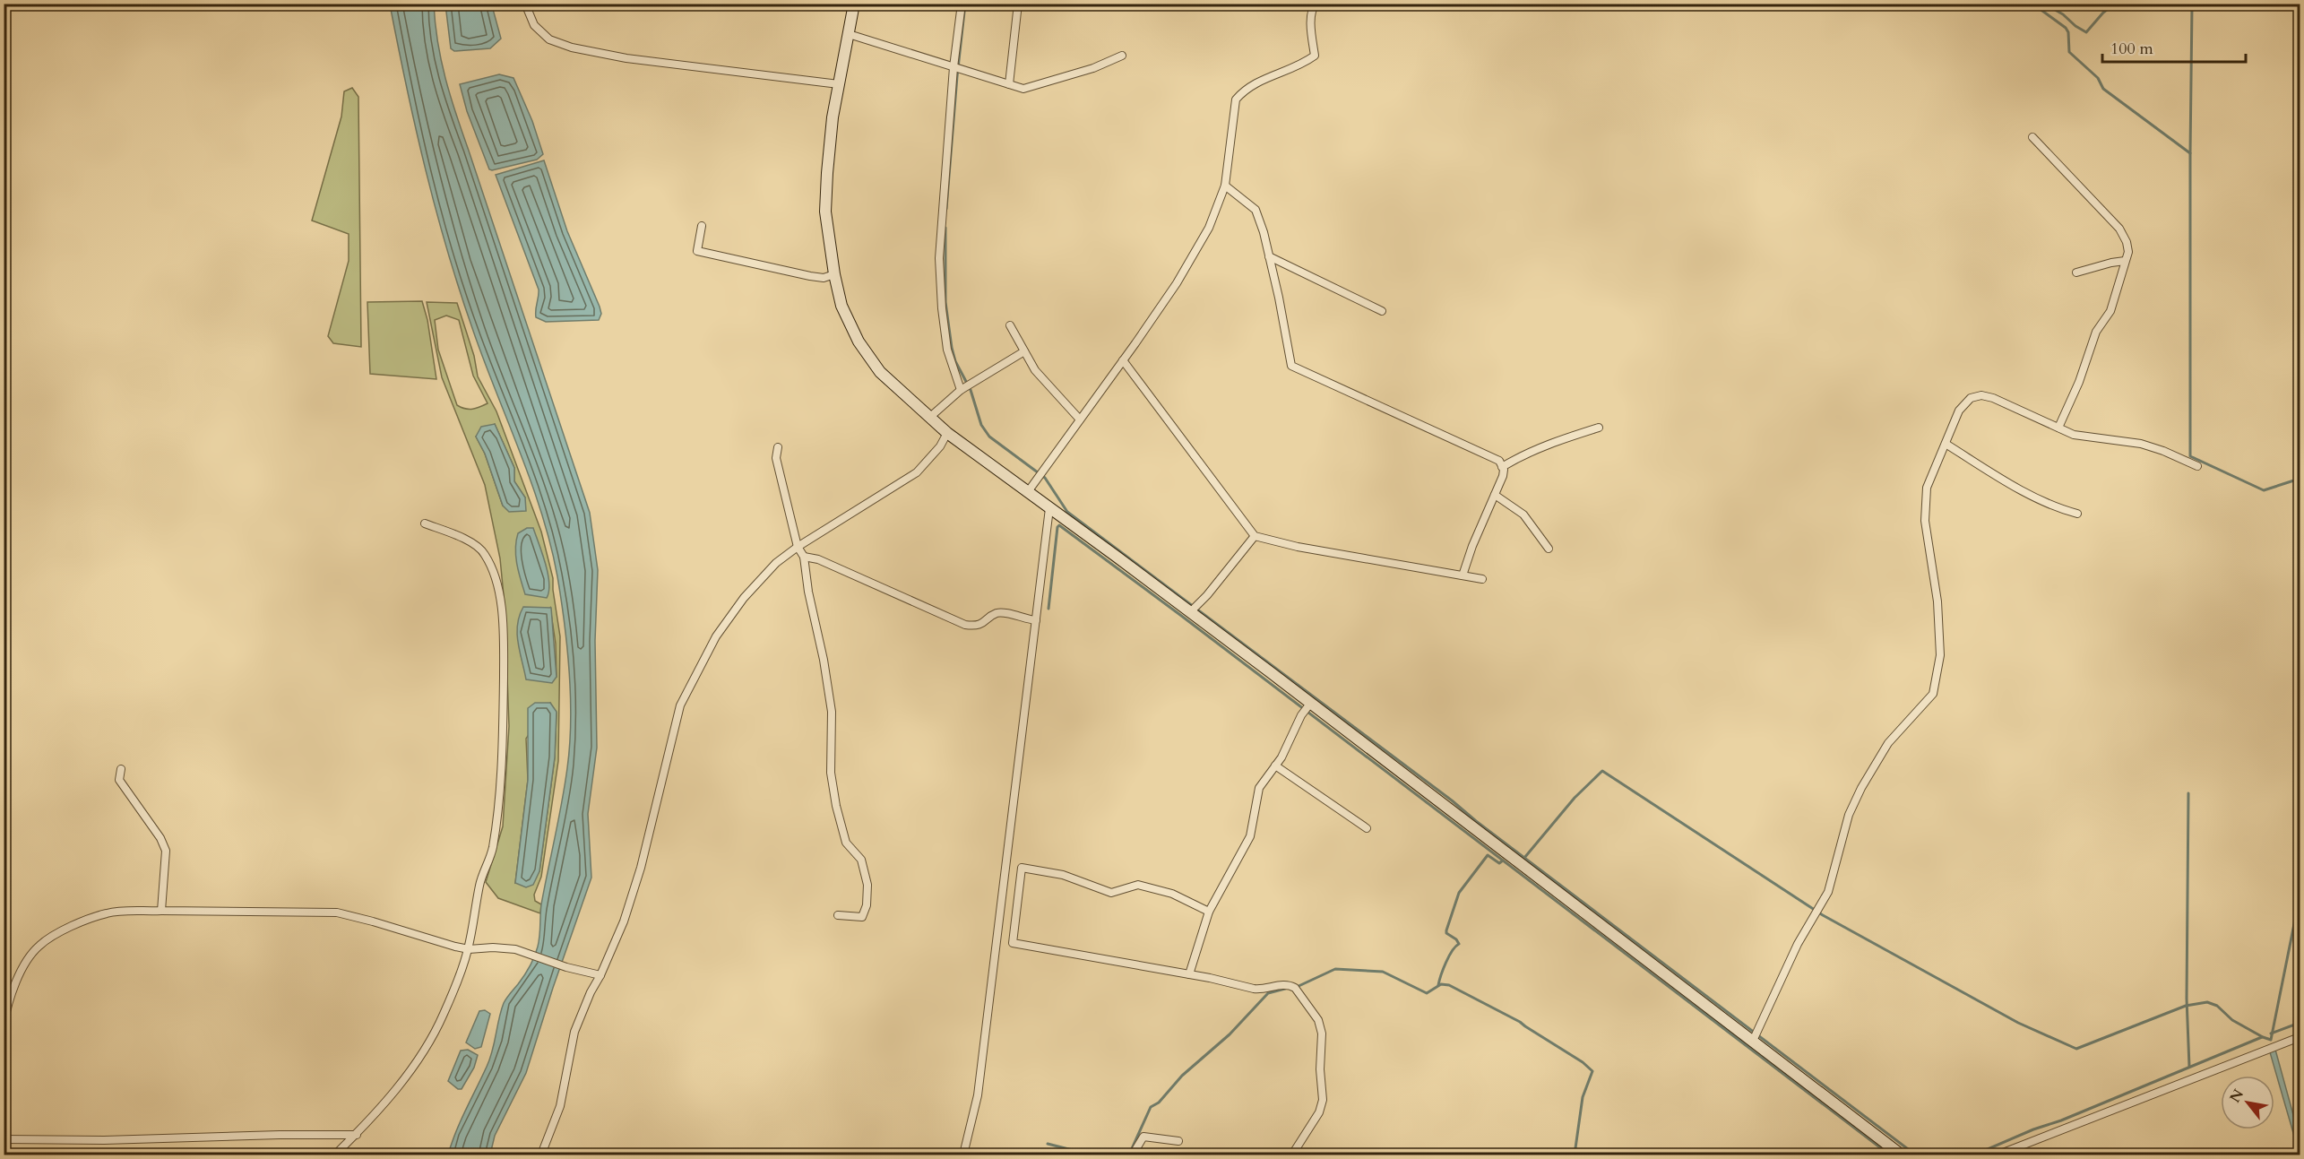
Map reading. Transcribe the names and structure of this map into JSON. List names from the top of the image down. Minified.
{"scale_bar":"100 m","north":"top left"}
